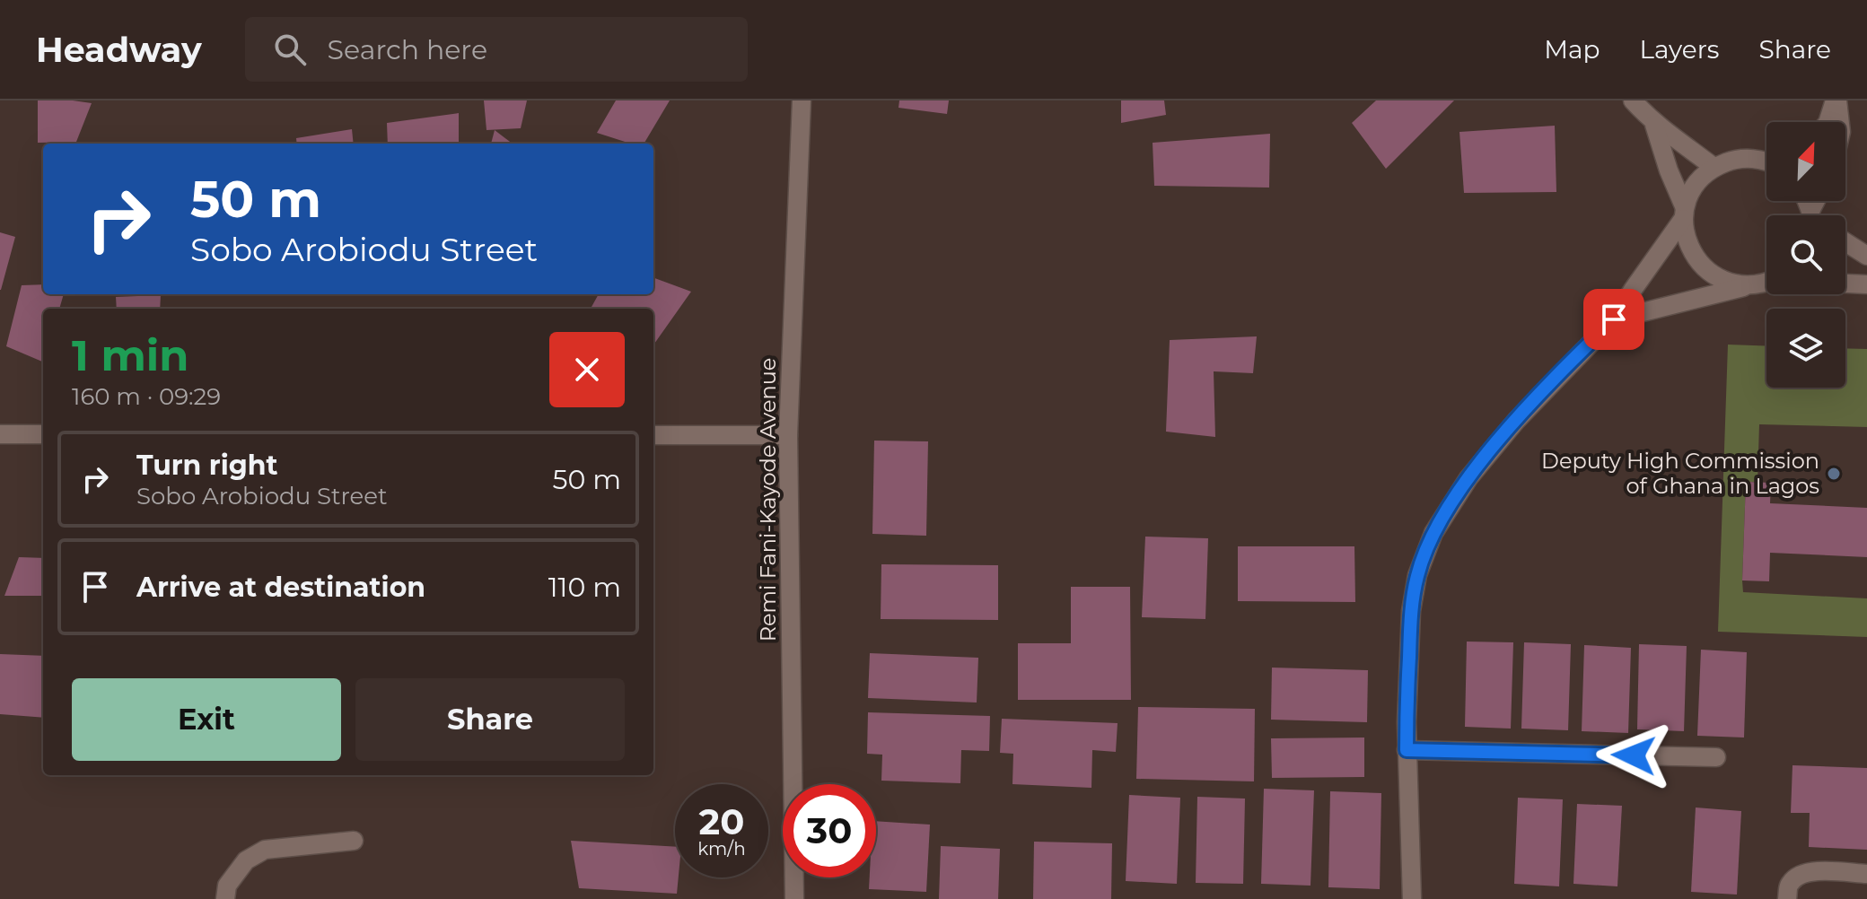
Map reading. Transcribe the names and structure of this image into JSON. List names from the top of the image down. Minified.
{"streets":{"street":["Remi Fani-Kayode Avenue"]},"places":["Deputy High Commission of Ghana in Lagos"],"north":"top right","page":{"header":"Headway","search":"Search here","nav":["Map","Layers","Share"],"turn":["50 m","Sobo Arobiodu Street"],"heading":["1 min","160 m · 09:29"],"list":[{"name":"Turn right","note":"Sobo Arobiodu Street","value":"50 m"},{"name":"Arrive at destination","value":"110 m"}],"buttons":["Exit","Share"],"speed":"20 km/h","limit":"30"}}
